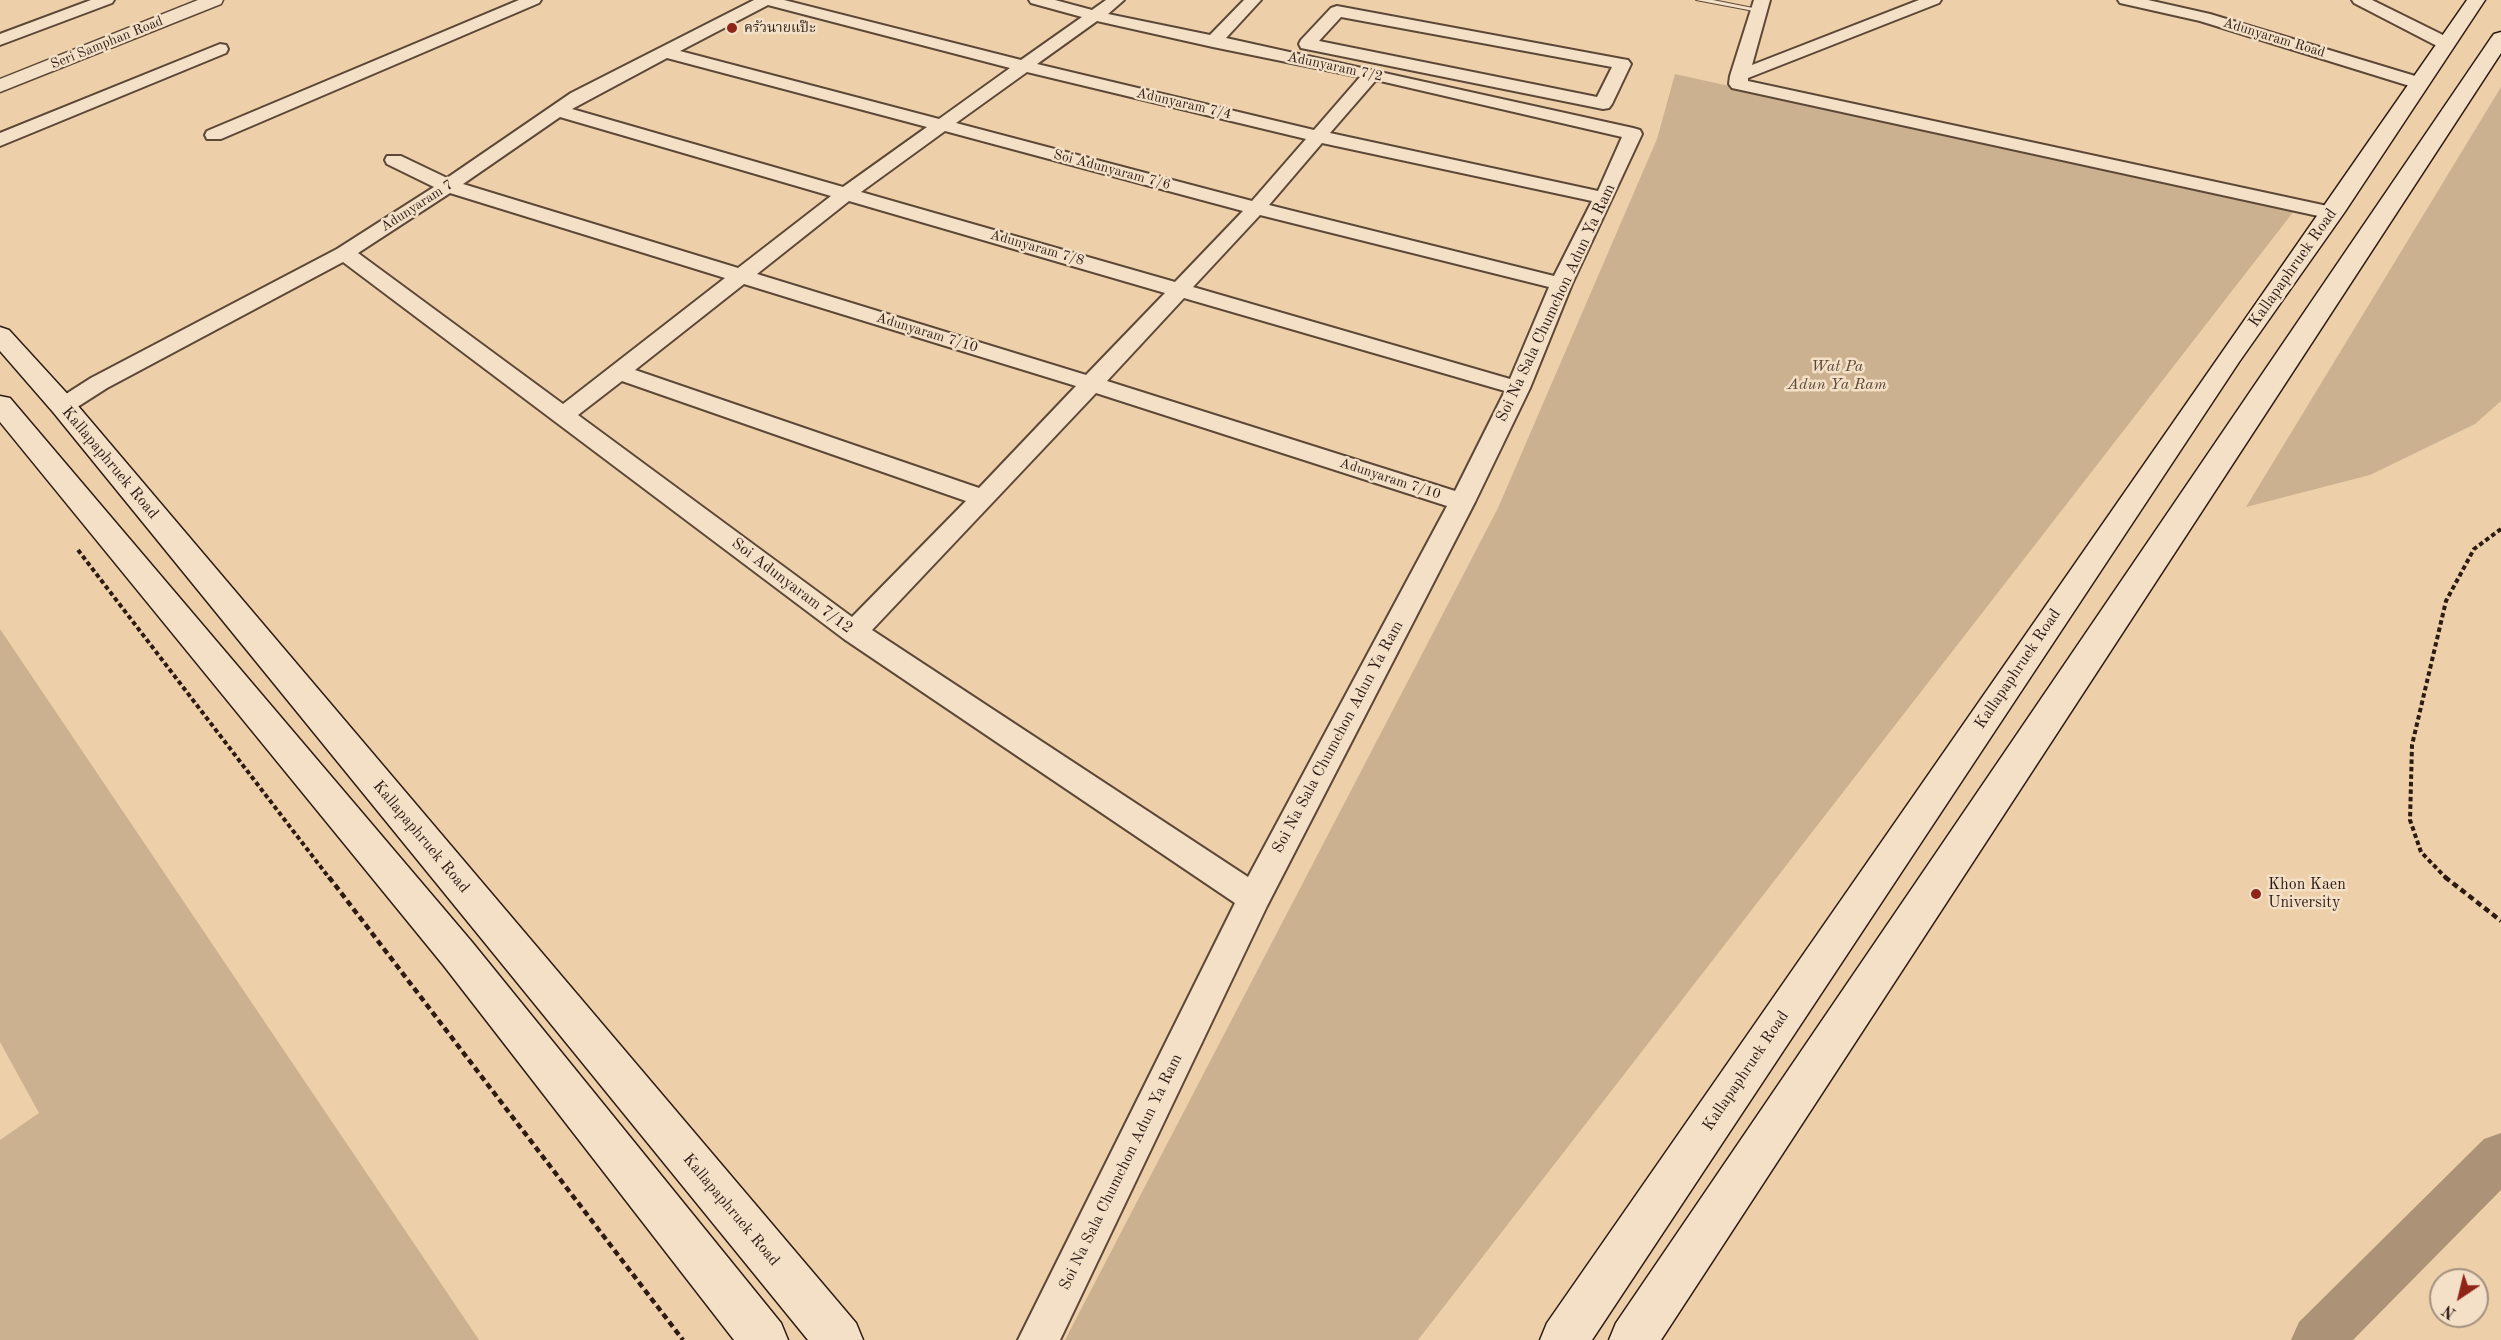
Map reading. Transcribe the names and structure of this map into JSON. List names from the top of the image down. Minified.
{"streets":{"main road":["Seri Samphan Road","Kallapaphruek Road"],"street":["Adunyaram Road","Adunyaram 7/2","Adunyaram 7/4","Soi Adunyaram 7/6","Adunyaram 7","Adunyaram 7/8","Soi Na Sala Chumchon Adun Ya Ram","Adunyaram 7/10","Soi Adunyaram 7/12"]},"crossings":[["Adunyaram Road","Kallapaphruek Road"],["Adunyaram 7/2","Soi Na Sala Chumchon Adun Ya Ram"],["Adunyaram 7/4","Adunyaram 7"],["Adunyaram 7/4","Soi Na Sala Chumchon Adun Ya Ram"],["Soi Adunyaram 7/6","Adunyaram 7"],["Soi Adunyaram 7/6","Soi Na Sala Chumchon Adun Ya Ram"],["Adunyaram 7","Adunyaram 7/8"],["Adunyaram 7","Kallapaphruek Road"],["Adunyaram 7","Adunyaram 7/10"],["Adunyaram 7","Soi Adunyaram 7/12"],["Adunyaram 7/8","Soi Na Sala Chumchon Adun Ya Ram"],["Soi Na Sala Chumchon Adun Ya Ram","Adunyaram 7/10"],["Soi Na Sala Chumchon Adun Ya Ram","Soi Adunyaram 7/12"]],"parks":["Wat Pa Adun Ya Ram"],"places":["ครัวนายแป๊ะ","Khon Kaen University"],"north":"bottom left"}
